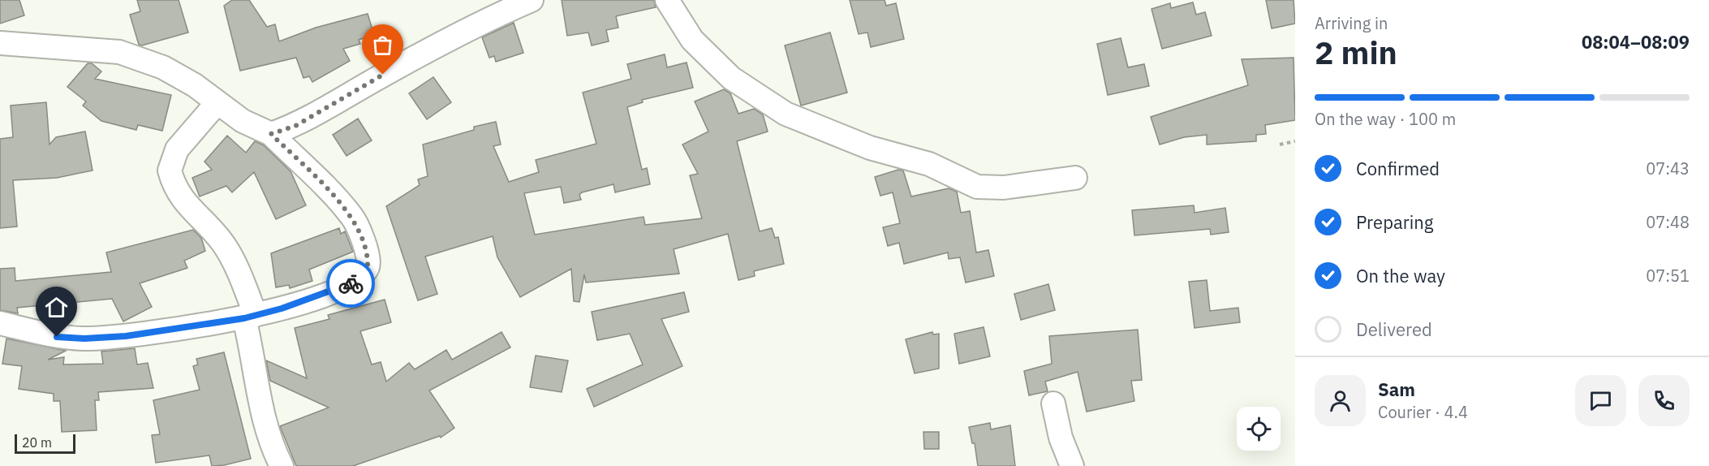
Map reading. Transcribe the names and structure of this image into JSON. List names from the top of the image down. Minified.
{"scale_bar":"20 m","page":{"heading":["2 min","Arriving in","08:04–08:09"],"panel":["Sam","Courier · 4.4"],"bar":"On the way · 100 m","list":[["Confirmed","07:43"],["Preparing","07:48"],["On the way","07:51"],"Delivered"],"scale":"20 m"}}
